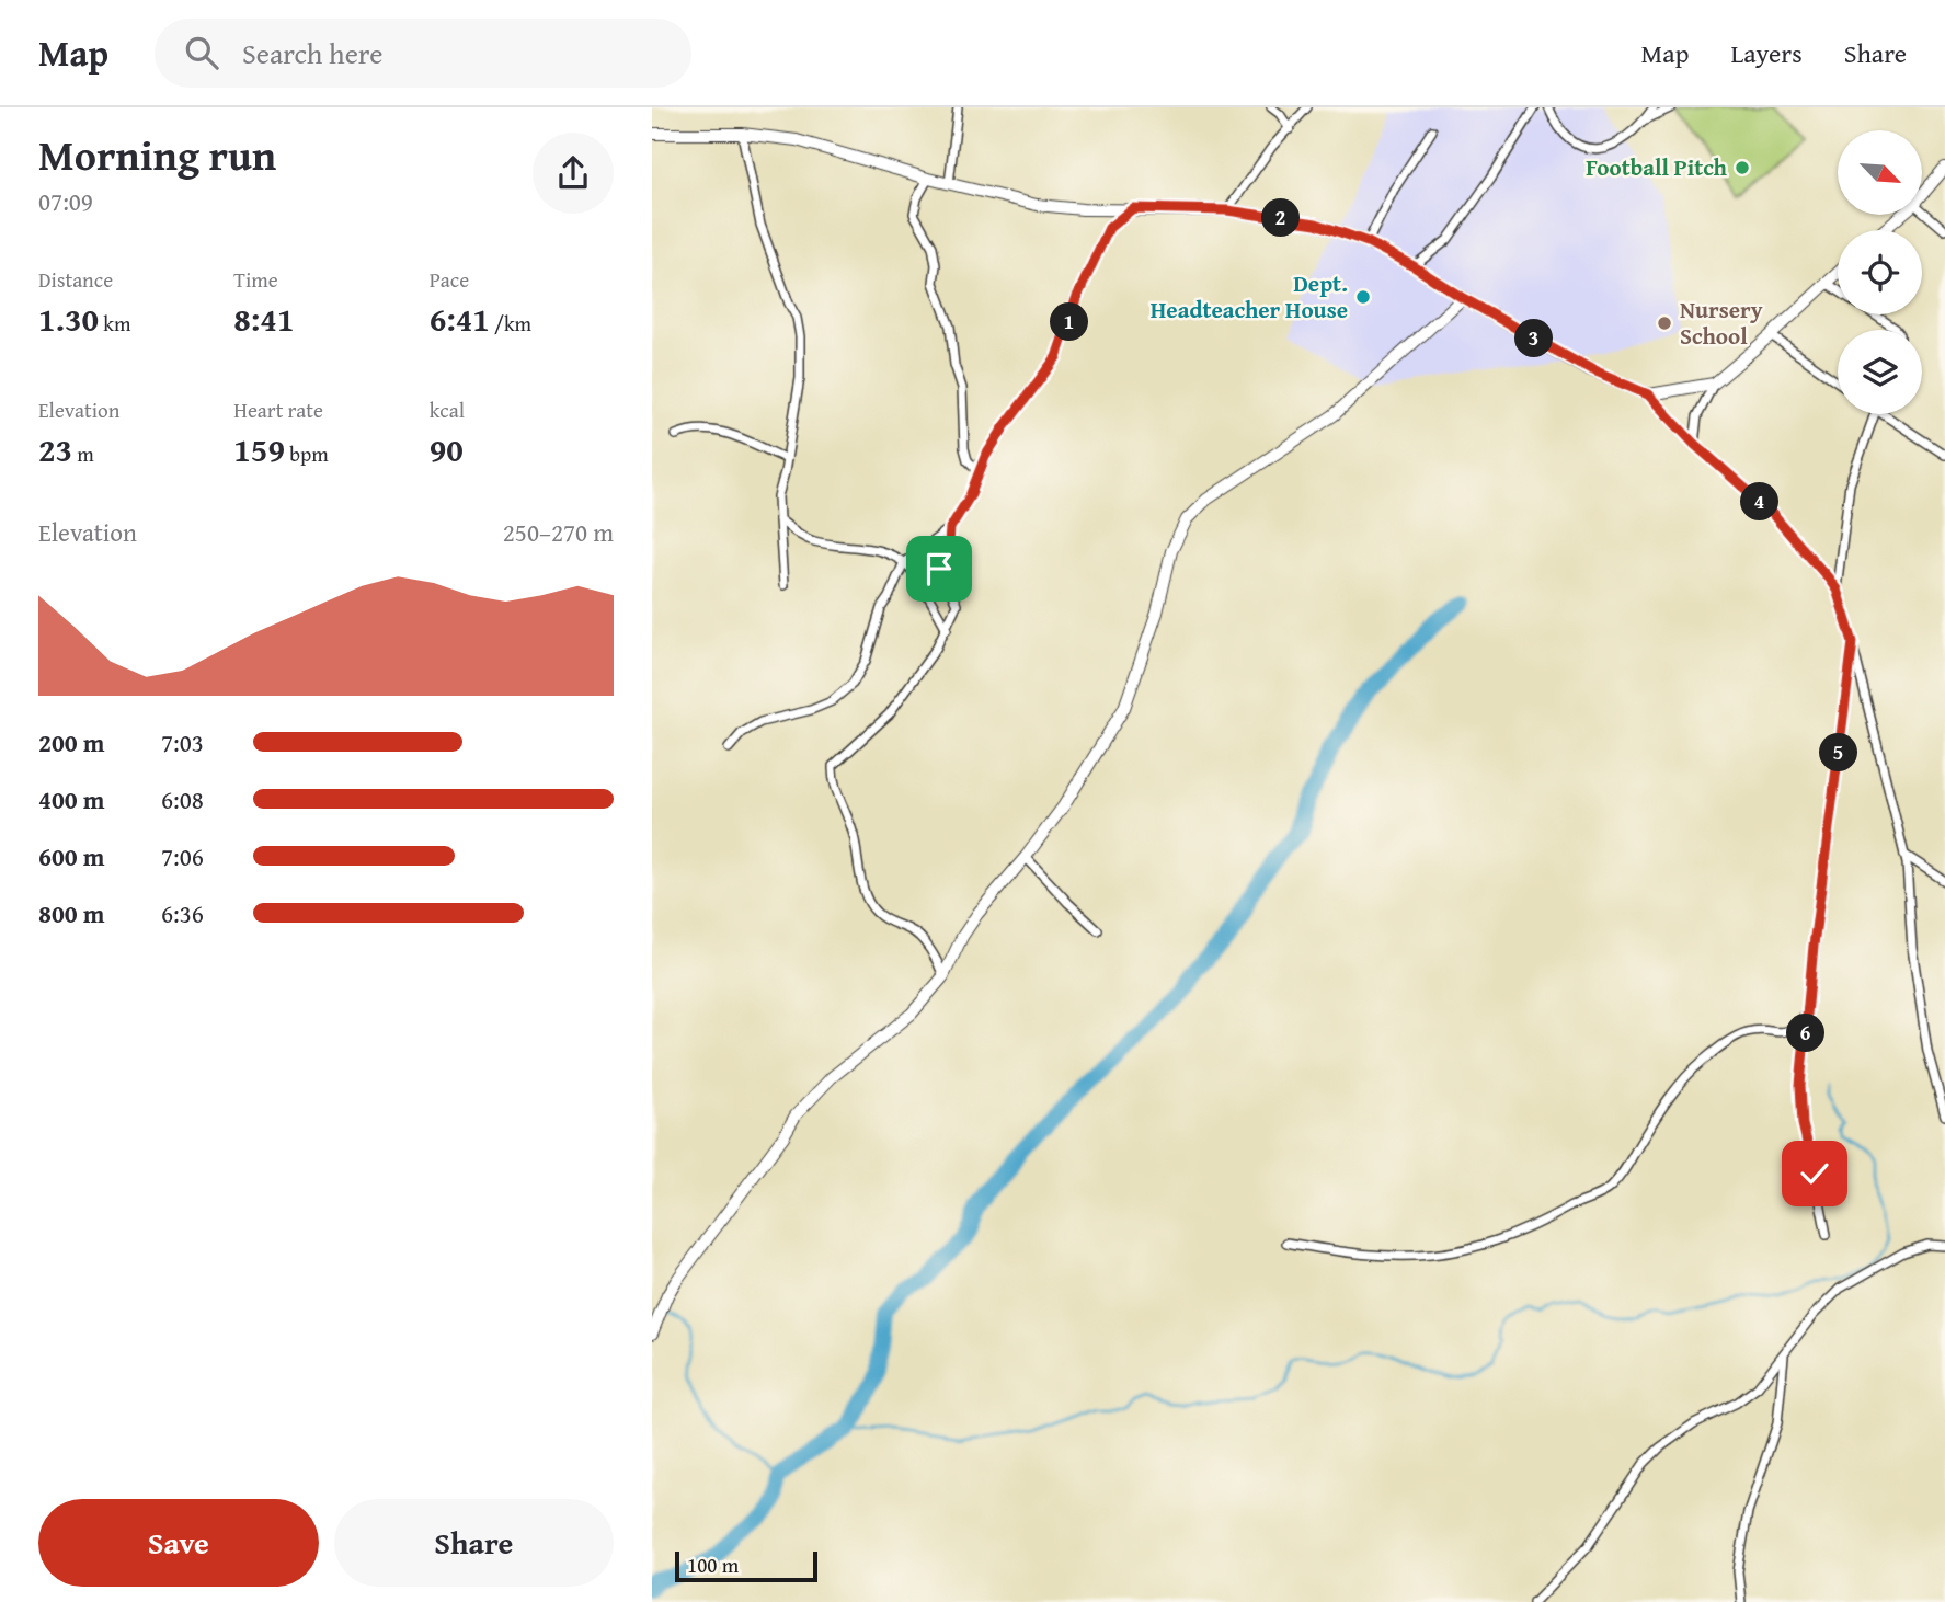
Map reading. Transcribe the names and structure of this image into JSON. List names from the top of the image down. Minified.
{"places":["Football Pitch","Dept. Headteacher House","Nursery School"],"scale_bar":"100 m","north":"bottom right","page":{"header":"Map","search":"Search here","nav":["Map","Layers","Share"],"heading":["Morning run","07:09"],"pins":["2","1","3","4","5","6"],"stats":[["Distance","1.30 km"],["Time","8:41"],["Pace","6:41 /km"],["Elevation","23 m"],["Heart rate","159 bpm"],["kcal","90"]],"chart":["Elevation","250–270 m"],"list":[{"name":"200 m","note":"7:03"},{"name":"400 m","note":"6:08"},{"name":"600 m","note":"7:06"},{"name":"800 m","note":"6:36"}],"buttons":["Save","Share"],"scale":"100 m"}}
